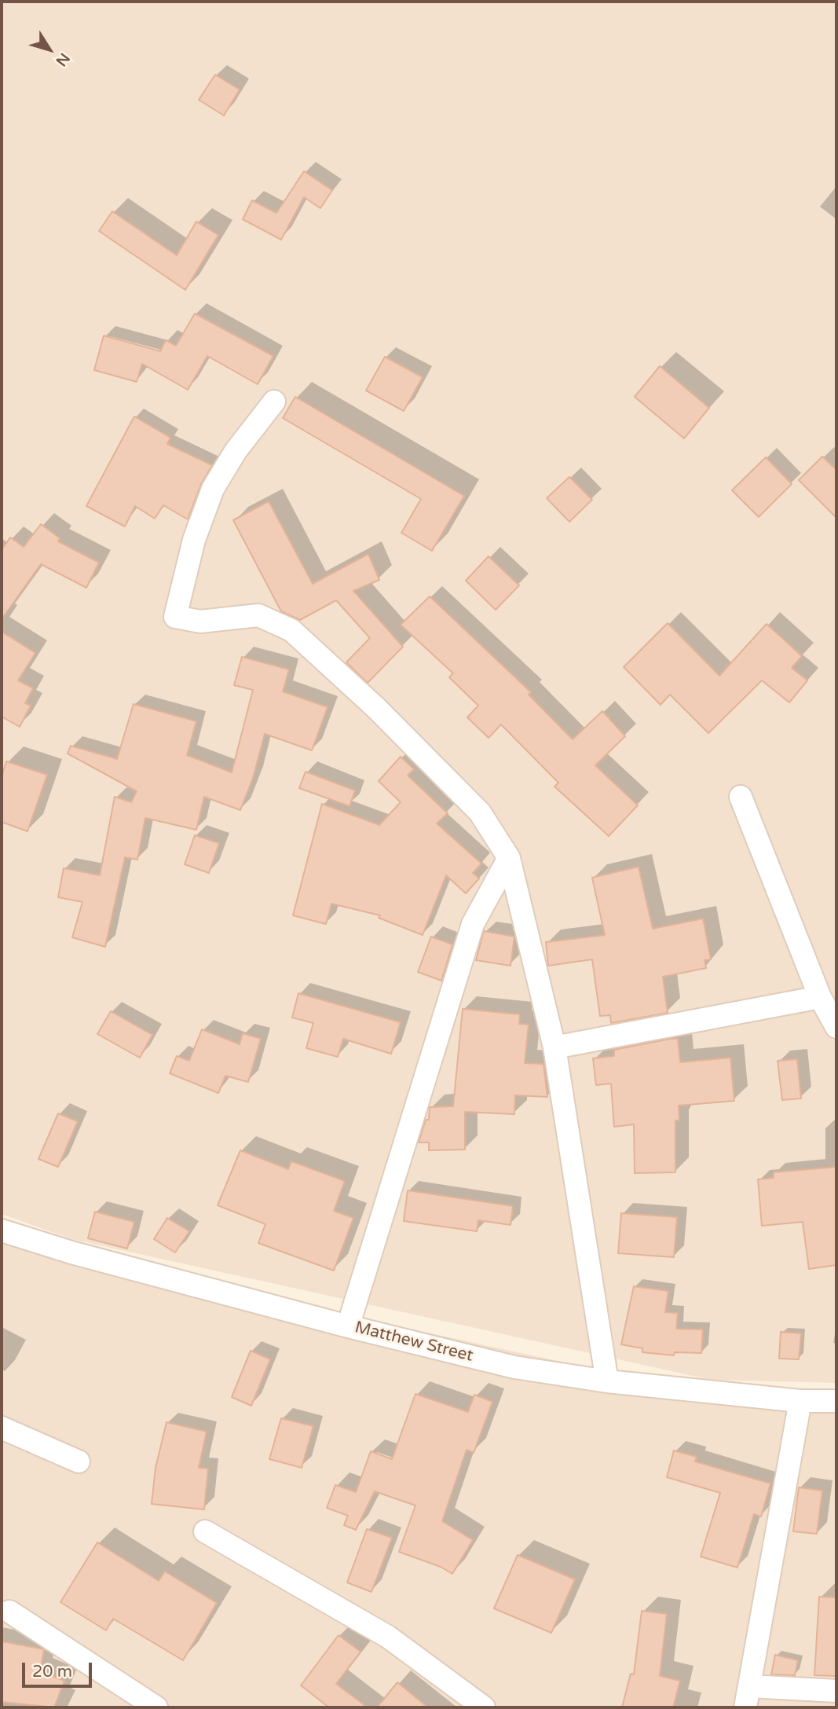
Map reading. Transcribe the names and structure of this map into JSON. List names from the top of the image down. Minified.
{"streets":{"street":["Matthew Street"]},"scale_bar":"20 m","north":"bottom right"}
